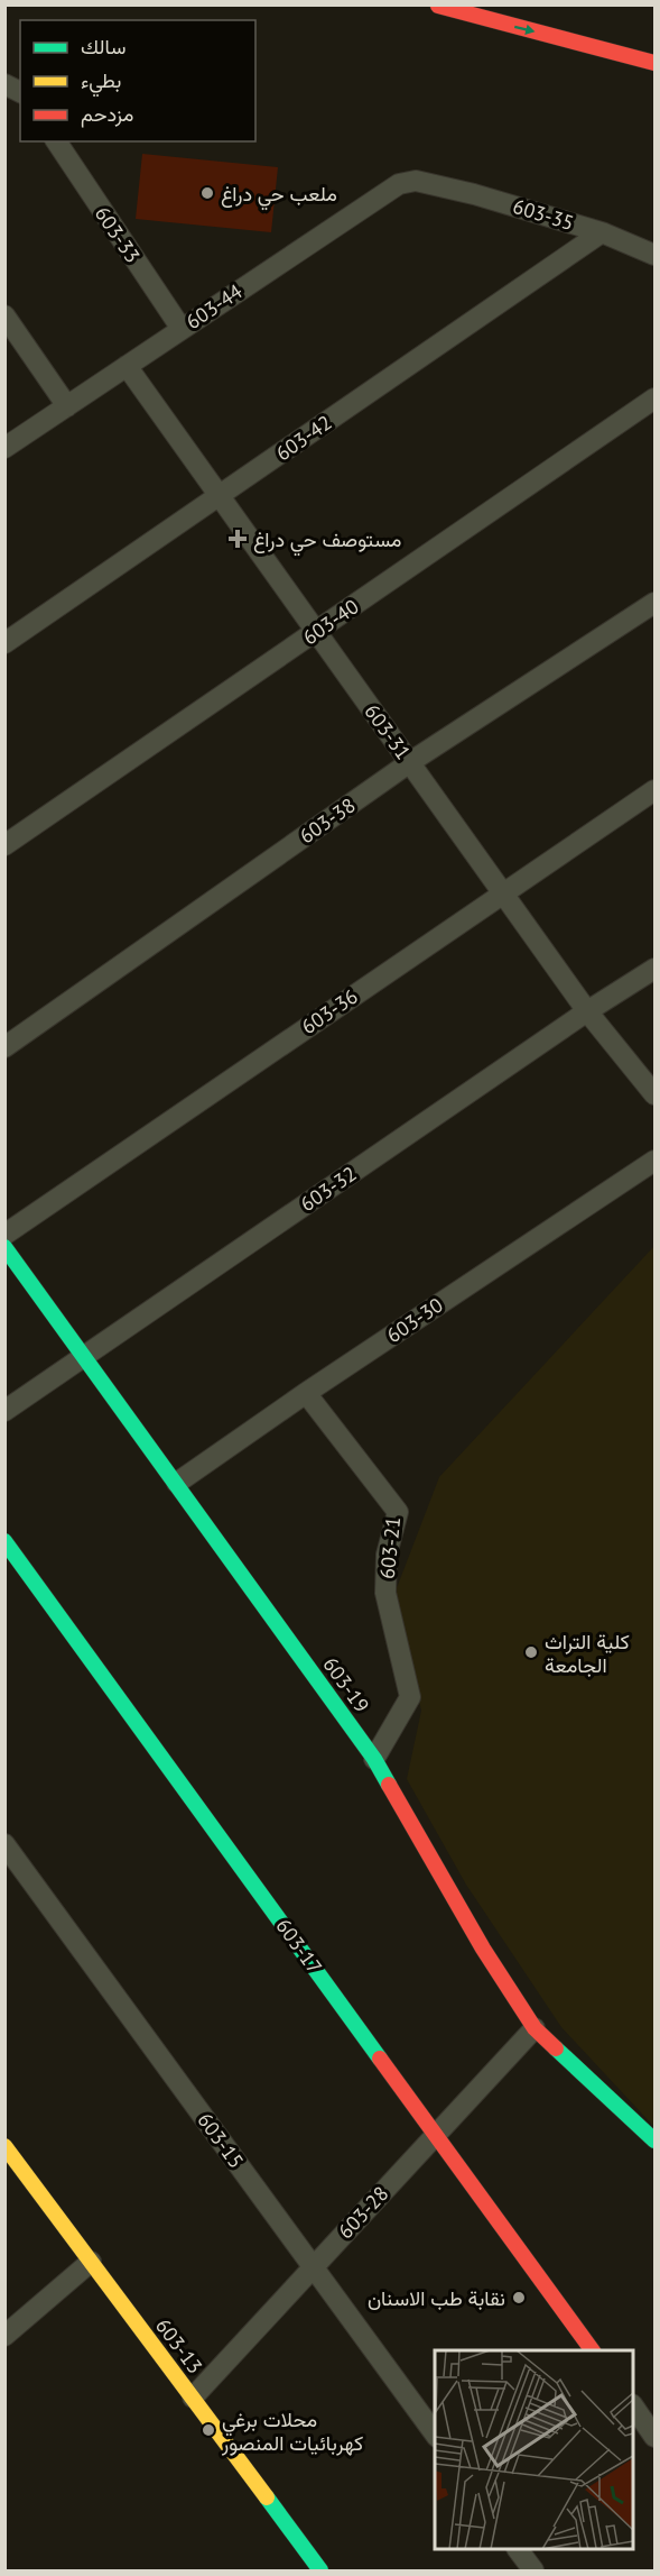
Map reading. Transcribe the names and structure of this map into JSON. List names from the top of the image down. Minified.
{"streets":{"street":["603-35","603-33","603-44","603-42","603-40","603-31","603-38","603-36","603-32","603-30","603-21","603-19","603-17","603-15","603-28","603-13"]},"crossings":[["603-35","603-44"],["603-35","603-42"],["603-33","603-44"],["603-44","603-31"],["603-42","603-31"],["603-40","603-31"],["603-31","603-38"],["603-31","603-36"],["603-31","603-32"],["603-32","603-19"],["603-30","603-21"],["603-30","603-19"],["603-21","603-19"],["603-19","603-28"],["603-17","603-28"],["603-15","603-28"],["603-28","603-13"]],"places":{"other":["ملعب حي دراغ","كلية التراث الجامعة","نقابة طب الاسنان","محلات برغي كهربائيات المنصور"],"health":["مستوصف حي دراغ"]},"legend":["سالك","بطيء","مزدحم"]}
